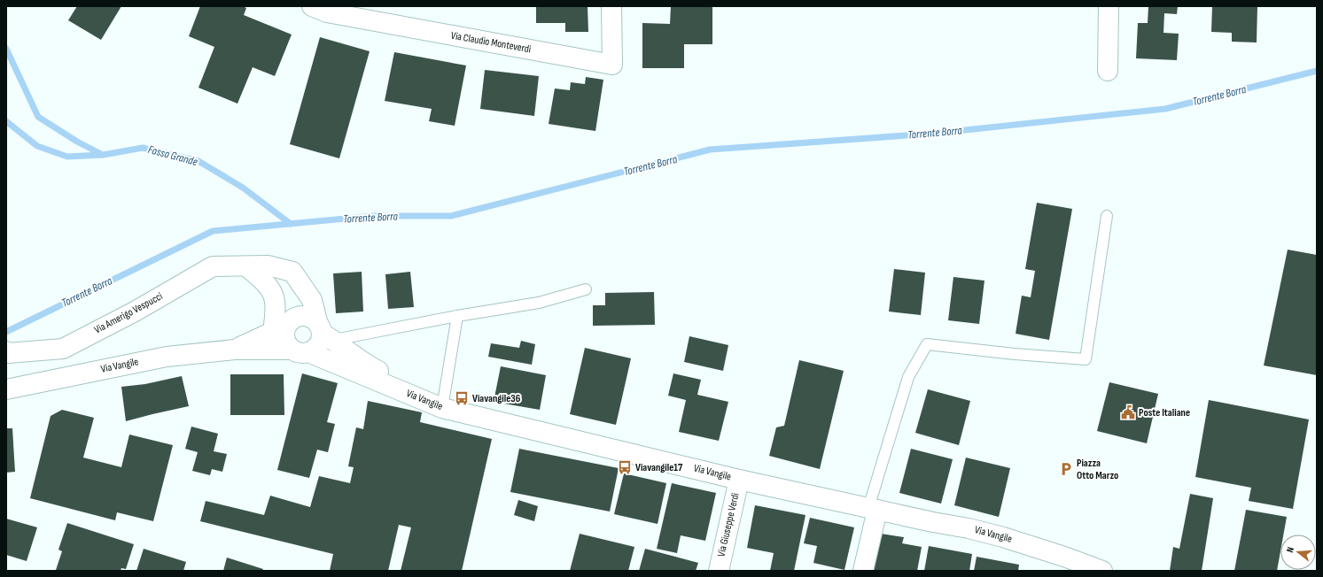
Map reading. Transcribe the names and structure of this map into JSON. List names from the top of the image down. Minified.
{"streets":{"street":["Via Claudio Monteverdi","Via Amerigo Vespucci","Via Vangile","Via Giuseppe Verdi"]},"crossings":[["Via Amerigo Vespucci","Via Vangile"],["Via Vangile","Via Giuseppe Verdi"]],"water":["Torrente Borra","Fosso Grande"],"places":{"bus stop":["Viavangile36","Viavangile17"],"public building":["Poste Italiane"],"parking":["Piazza Otto Marzo"]},"north":"left"}
